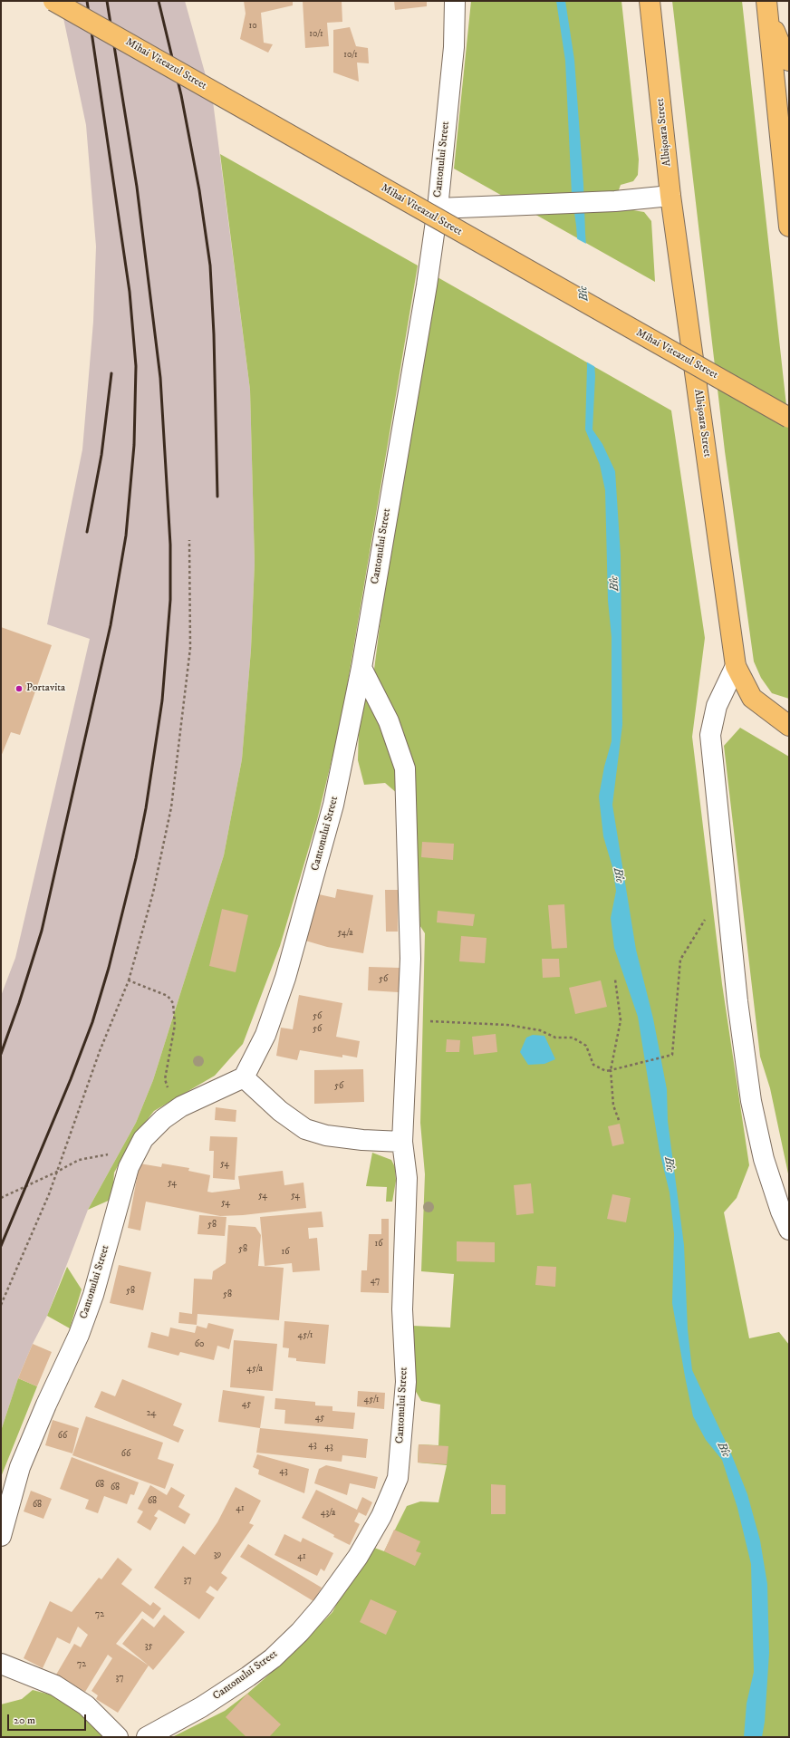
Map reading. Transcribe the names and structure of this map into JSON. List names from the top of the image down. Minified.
{"streets":{"main road":["Mihai Viteazul Street","Albișoara Street"],"street":["Cantonului Street"]},"water":["Bîc"],"places":["Portavita"],"house_numbers":["10","10/1","10/1","54/a","56","56","56","56","54","54","54","54","54","58","16","58","16","47","58","58","45/1","60","45/a","45/1","45","24","45","66","43","43","66","43","68","68","68","68","41","43/a","39","41","37","72","35","72","37"],"scale_bar":"20 m"}
